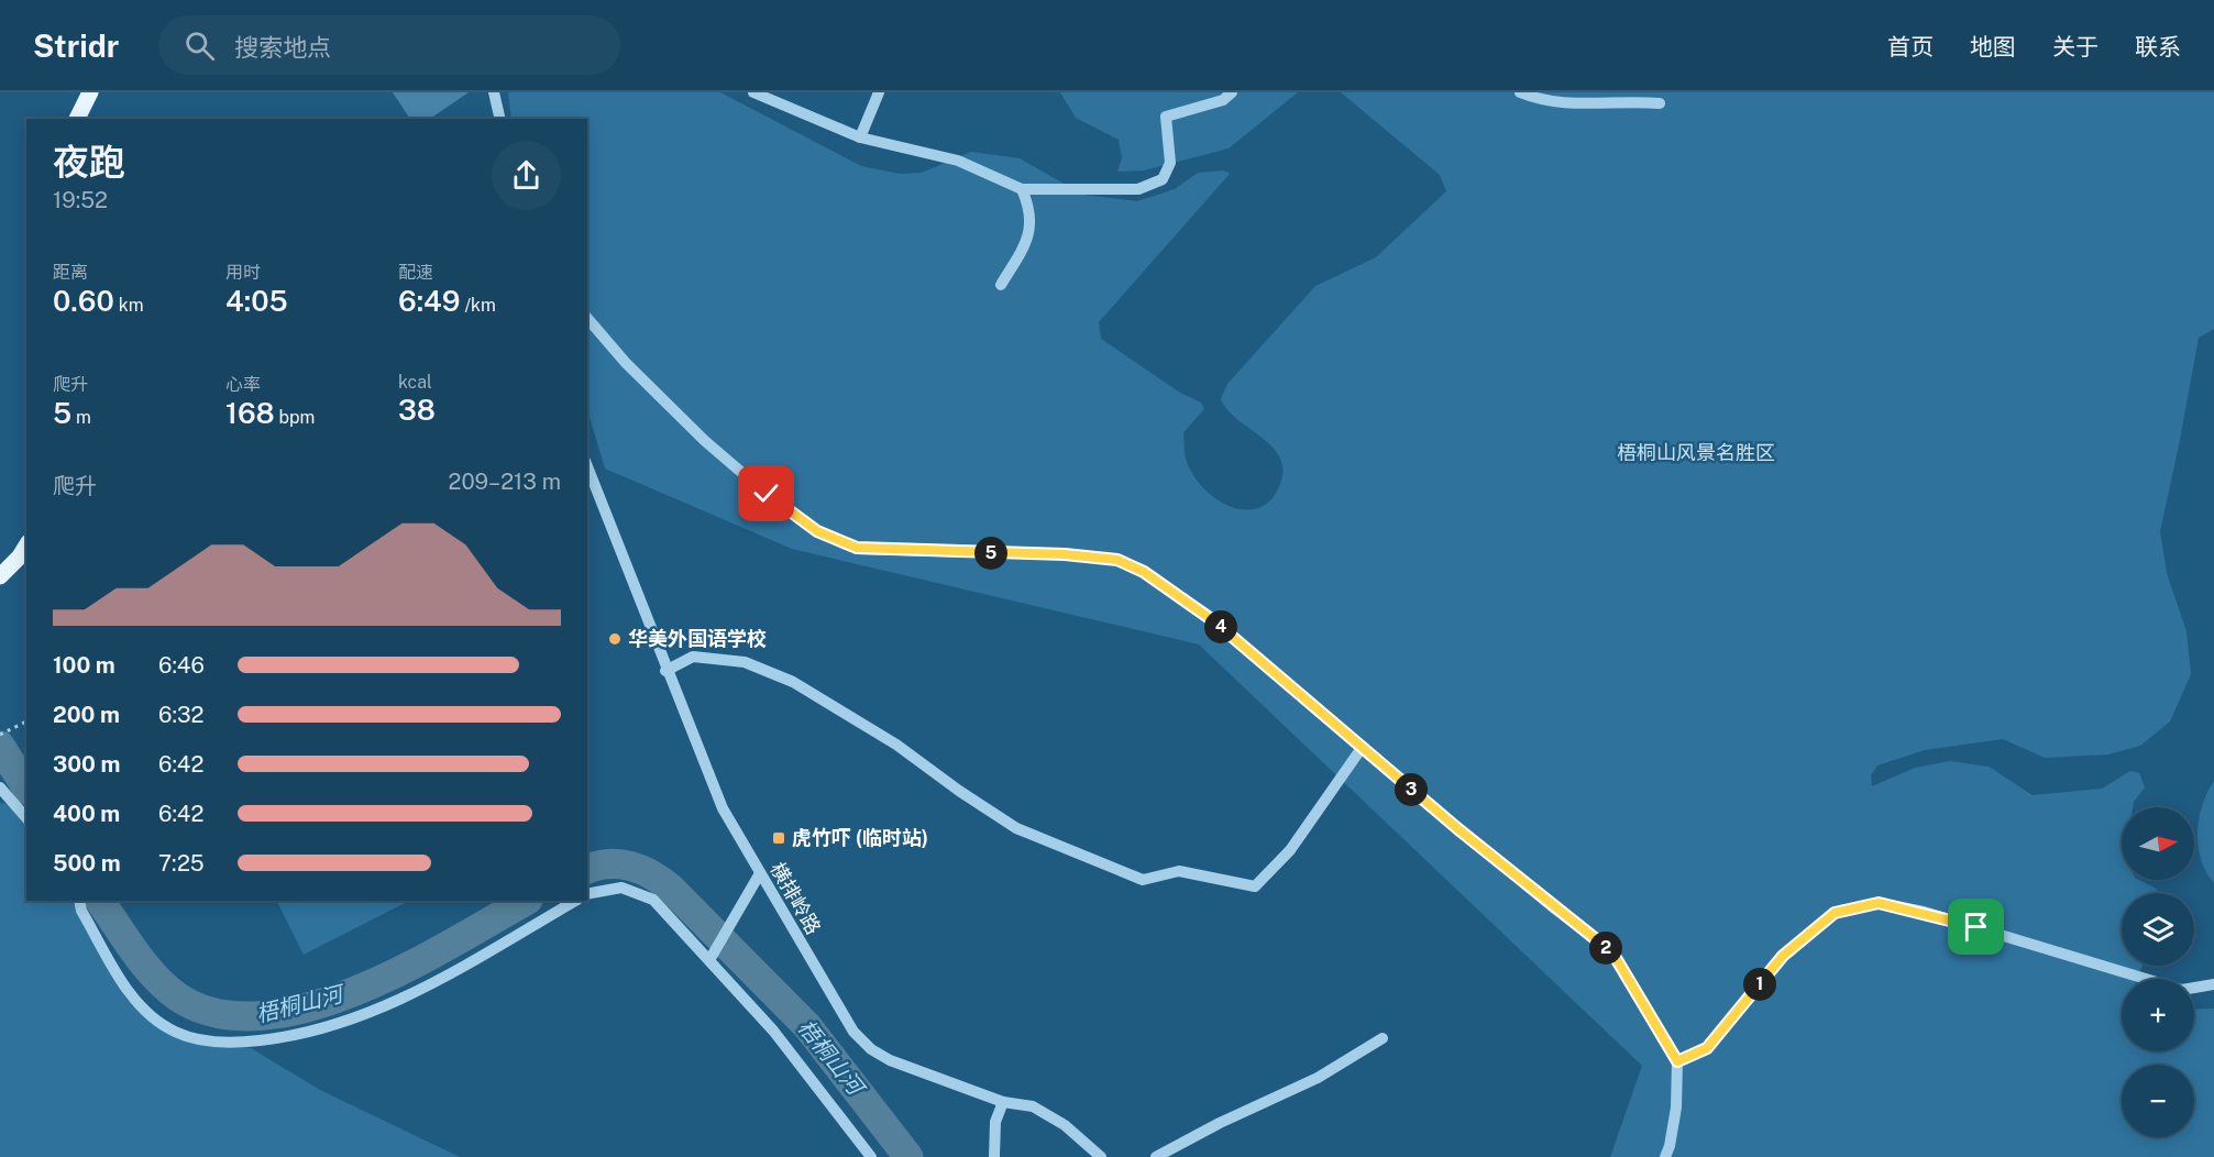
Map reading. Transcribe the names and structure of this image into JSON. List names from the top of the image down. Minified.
{"streets":{"street":["横排岭路"]},"water":["梧桐山河"],"parks":["梧桐山风景名胜区"],"places":{"other":["华美外国语学校"],"transit":["虎竹吓 (临时站)"]},"north":"right","page":{"header":"Stridr","search":"搜索地点","nav":["首页","地图","关于","联系"],"heading":["夜跑","19:52"],"stats":[["距离","0.60 km"],["用时","4:05"],["配速","6:49 /km"],["爬升","5 m"],["心率","168 bpm"],["kcal","38"]],"chart":["爬升","209–213 m"],"pins":["5","4","3","2","1"],"list":[{"name":"100 m","note":"6:46"},{"name":"200 m","note":"6:32"},{"name":"300 m","note":"6:42"},{"name":"400 m","note":"6:42"},{"name":"500 m","note":"7:25"}],"map_buttons":["+","−"]}}
